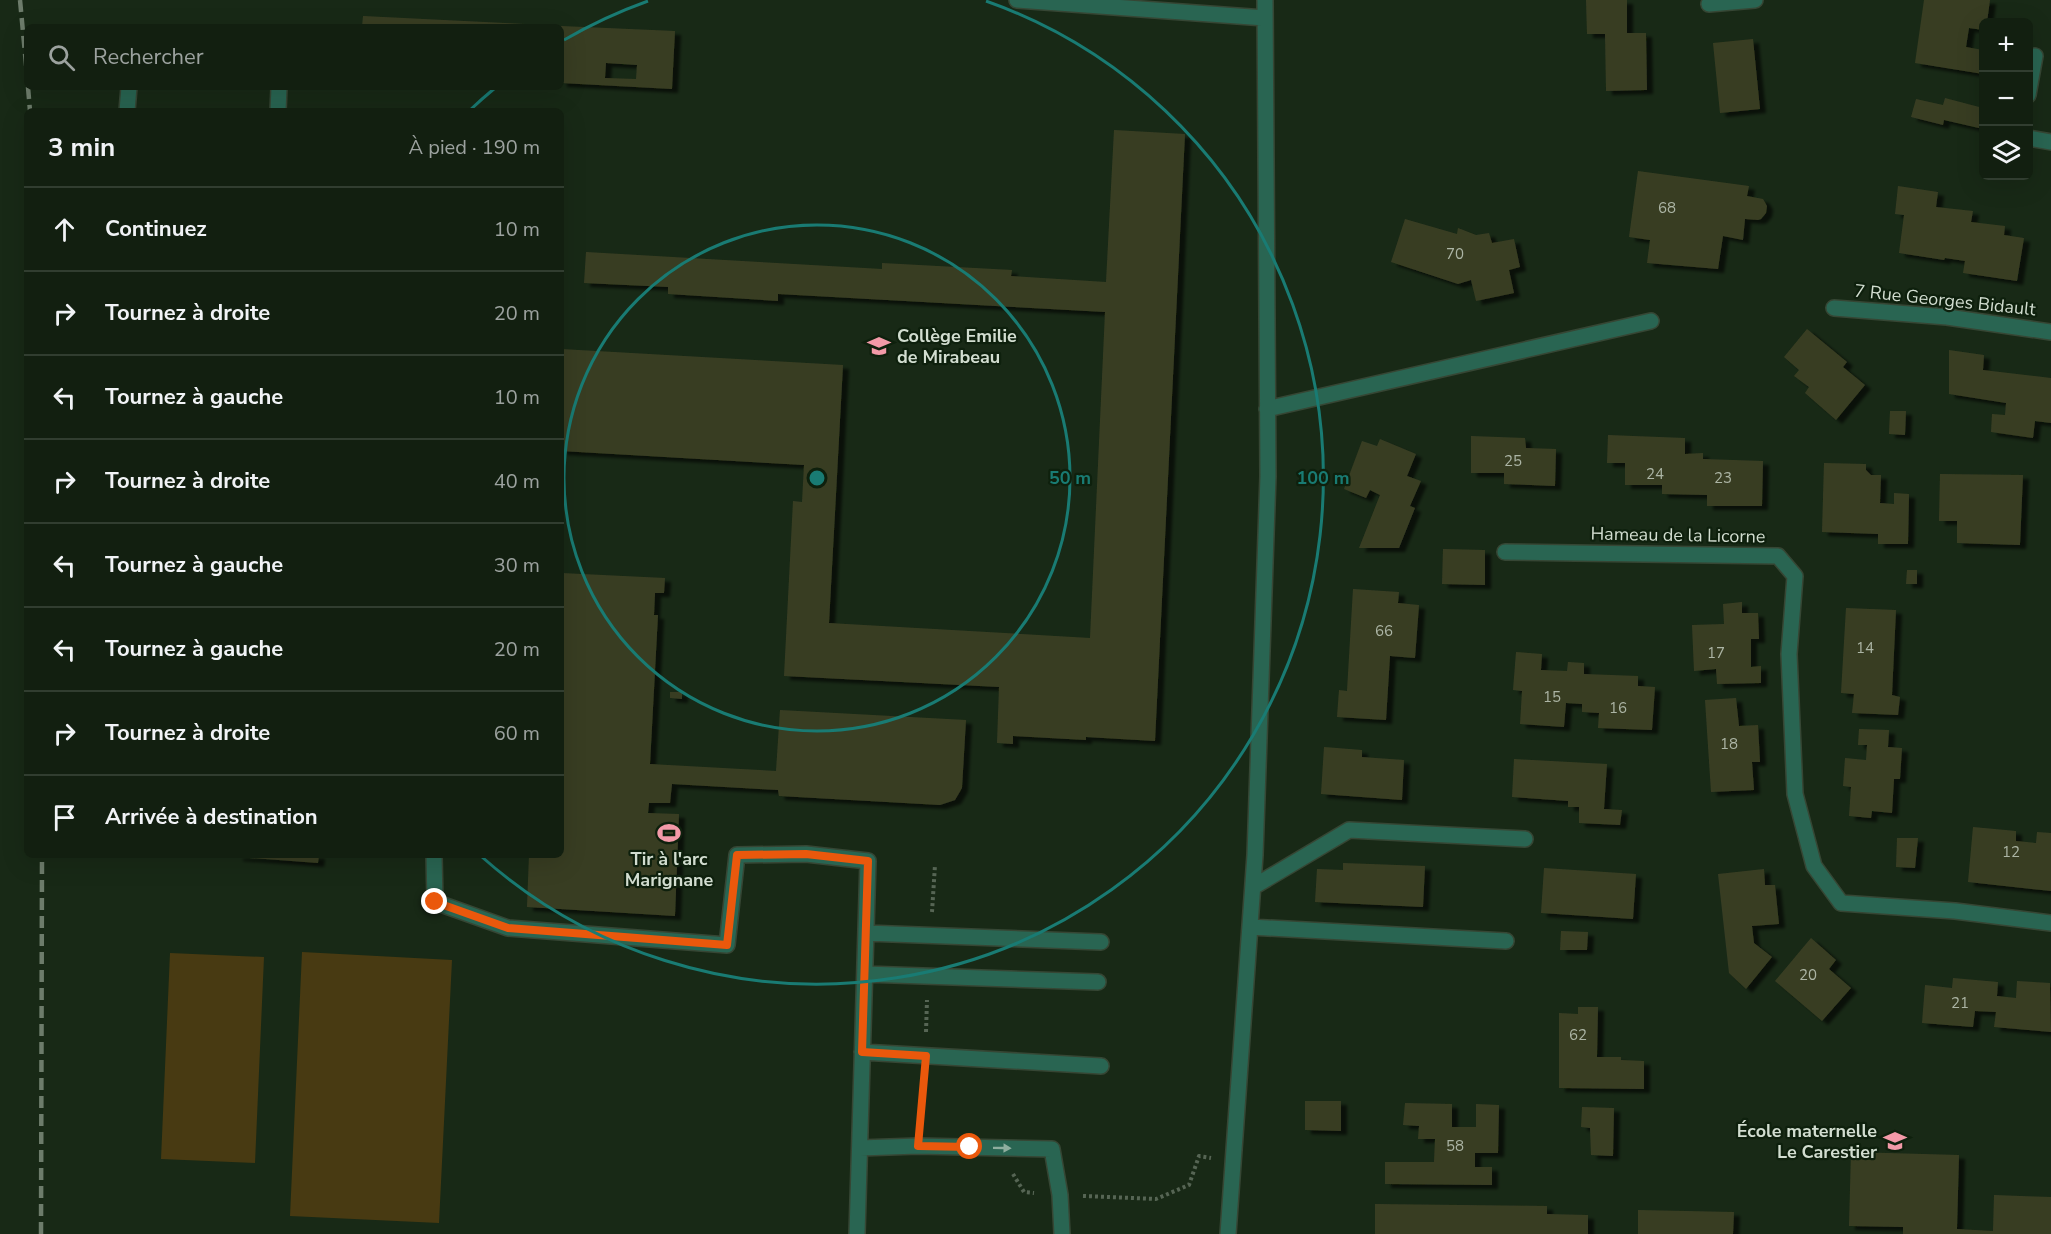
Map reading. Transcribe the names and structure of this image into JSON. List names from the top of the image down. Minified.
{"streets":{"street":["7 Rue Georges Bidault","Hameau de la Licorne"]},"places":{"school or university":["Collège Emilie de Mirabeau","École maternelle Le Carestier"],"sports":["Tir à l'arc Marignane"]},"house_numbers":["68","70","25","24","23","66","14","17","15","16","18","12","20","21","62","58"],"page":{"map_buttons":["+","−"],"search":"Rechercher","heading":["3 min","À pied · 190 m"],"list":[["Continuez","10 m"],["Tournez à droite","20 m"],["Tournez à gauche","10 m"],["Tournez à droite","40 m"],["Tournez à gauche","30 m"],["Tournez à gauche","20 m"],["Tournez à droite","60 m"],"Arrivée à destination"]},"rings":["50 m","100 m"]}
